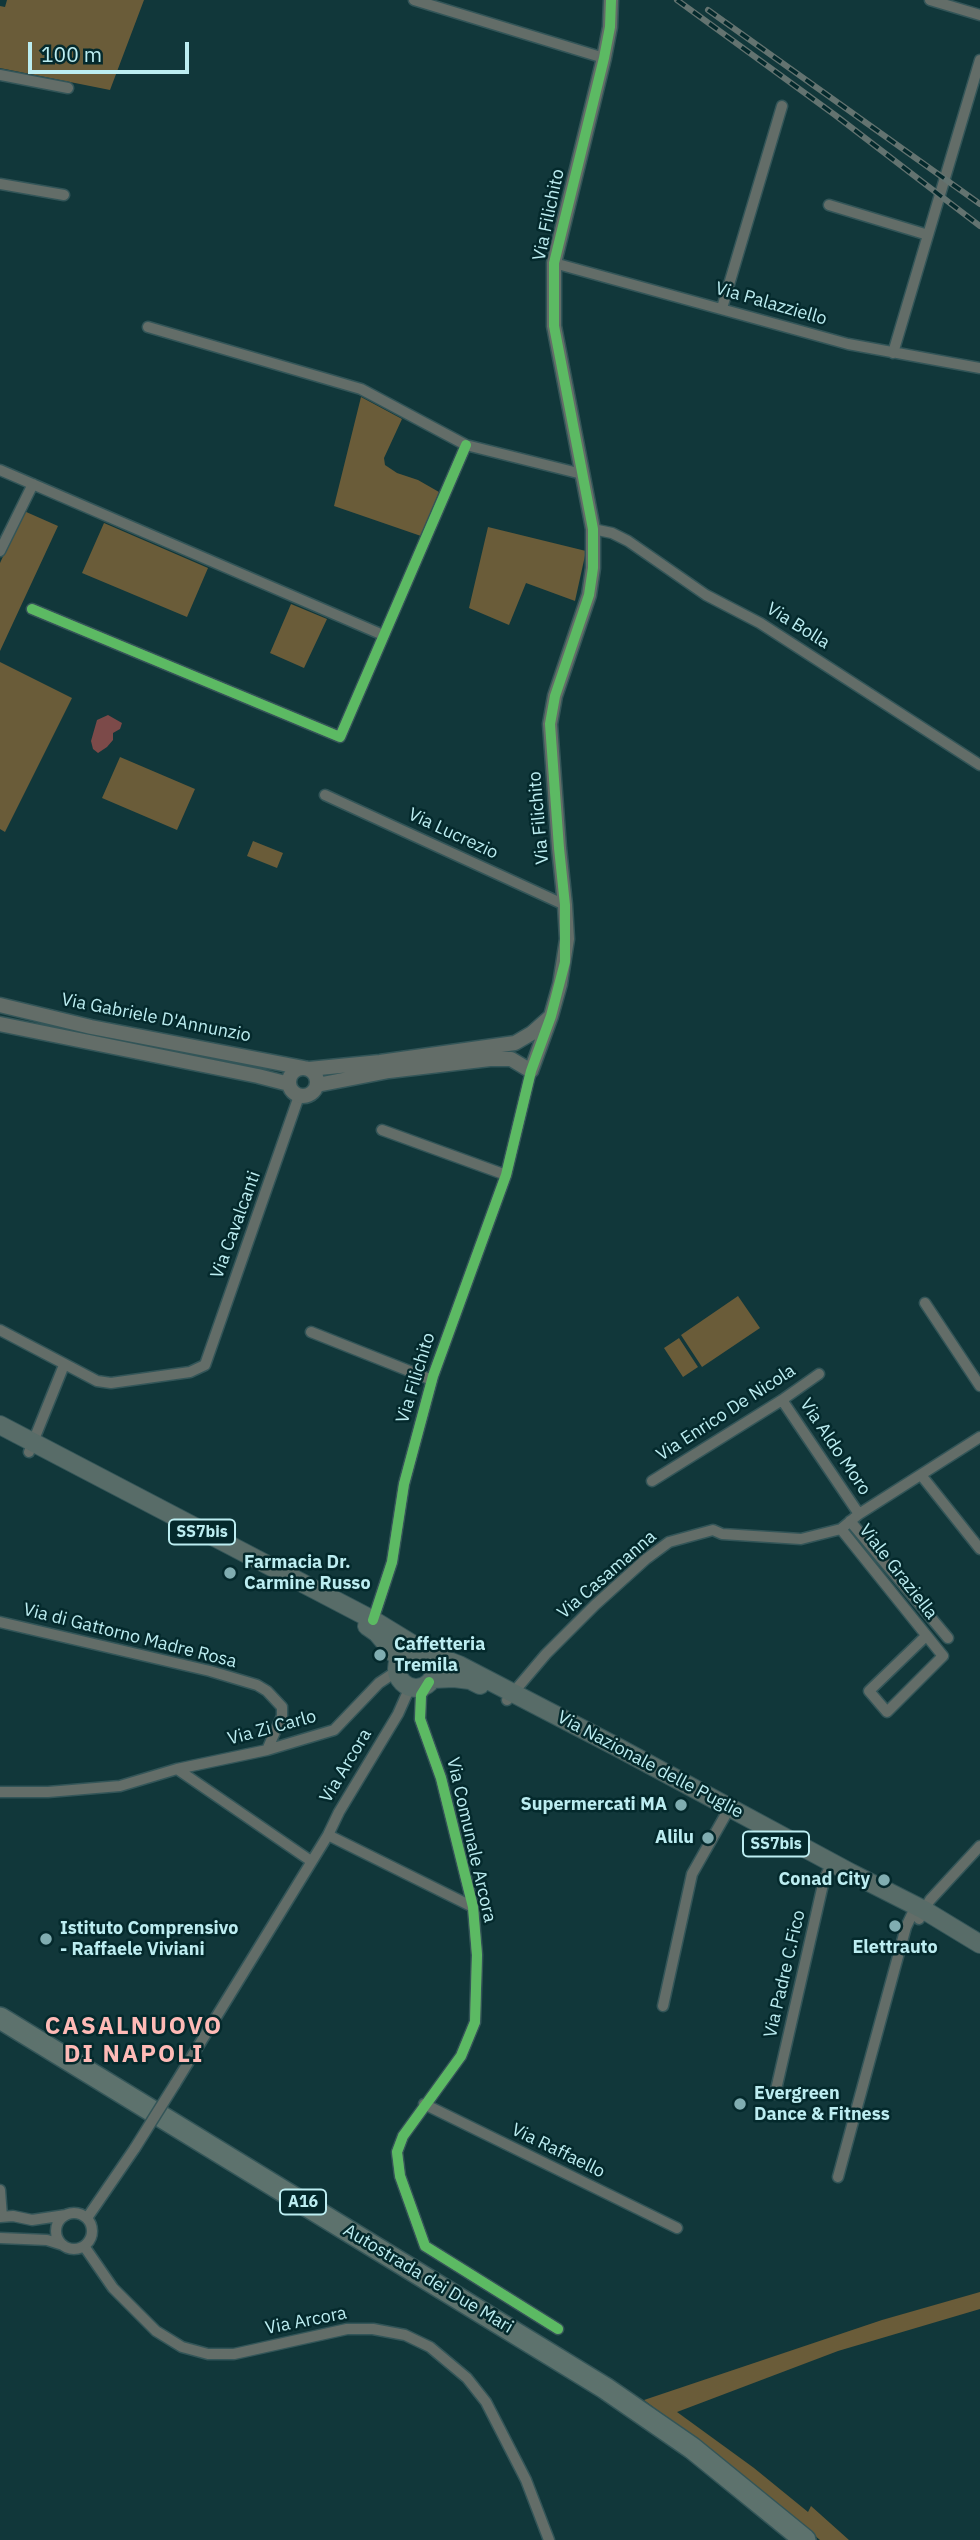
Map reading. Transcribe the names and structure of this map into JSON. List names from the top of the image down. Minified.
{"streets":{"highway":["A16","Autostrada dei Due Mari"],"main road":["SS7bis","Via Nazionale delle Puglie"],"street":["Via Filichito","Via Palazziello","Via Bolla","Via Lucrezio","Via Gabriele D'Annunzio","Via Cavalcanti","Via Enrico De Nicola","Via Aldo Moro","Viale Graziella","Via Casamanna","Via di Gattorno Madre Rosa","Via Zi Carlo","Via Arcora","Via Comunale Arcora","Via Padre C.Fico","Via Raffaello"]},"crossings":[["Via Filichito","Via Palazziello"],["Via Filichito","Via Bolla"],["Via Filichito","Via Lucrezio"],["Via Filichito","Via Gabriele D'Annunzio"],["Via Filichito","Via Nazionale delle Puglie"],["Via Gabriele D'Annunzio","Via Cavalcanti"],["Via Enrico De Nicola","Via Aldo Moro"],["Via Aldo Moro","Viale Graziella"],["Via Aldo Moro","Via Casamanna"],["SS7bis","Via Zi Carlo"],["SS7bis","Via Nazionale delle Puglie"],["SS7bis","Via Arcora"],["SS7bis","Via Comunale Arcora"],["Viale Graziella","Via Casamanna"],["Via Casamanna","Via Nazionale delle Puglie"],["Via di Gattorno Madre Rosa","Via Zi Carlo"],["Via Zi Carlo","Via Nazionale delle Puglie"],["Via Zi Carlo","Via Arcora"],["Via Zi Carlo","Via Comunale Arcora"],["Via Nazionale delle Puglie","Via Arcora"],["Via Nazionale delle Puglie","Via Comunale Arcora"],["Via Nazionale delle Puglie","Via Padre C.Fico"],["Via Arcora","Via Comunale Arcora"],["Via Comunale Arcora","Via Raffaello"]],"districts":["CASALNUOVO DI NAPOLI"],"places":["Farmacia Dr. Carmine Russo","Caffetteria Tremila","Supermercati MA","Alilu","Conad City","Elettrauto","Istituto Comprensivo - Raffaele Viviani","Evergreen Dance & Fitness"],"scale_bar":"100 m"}
